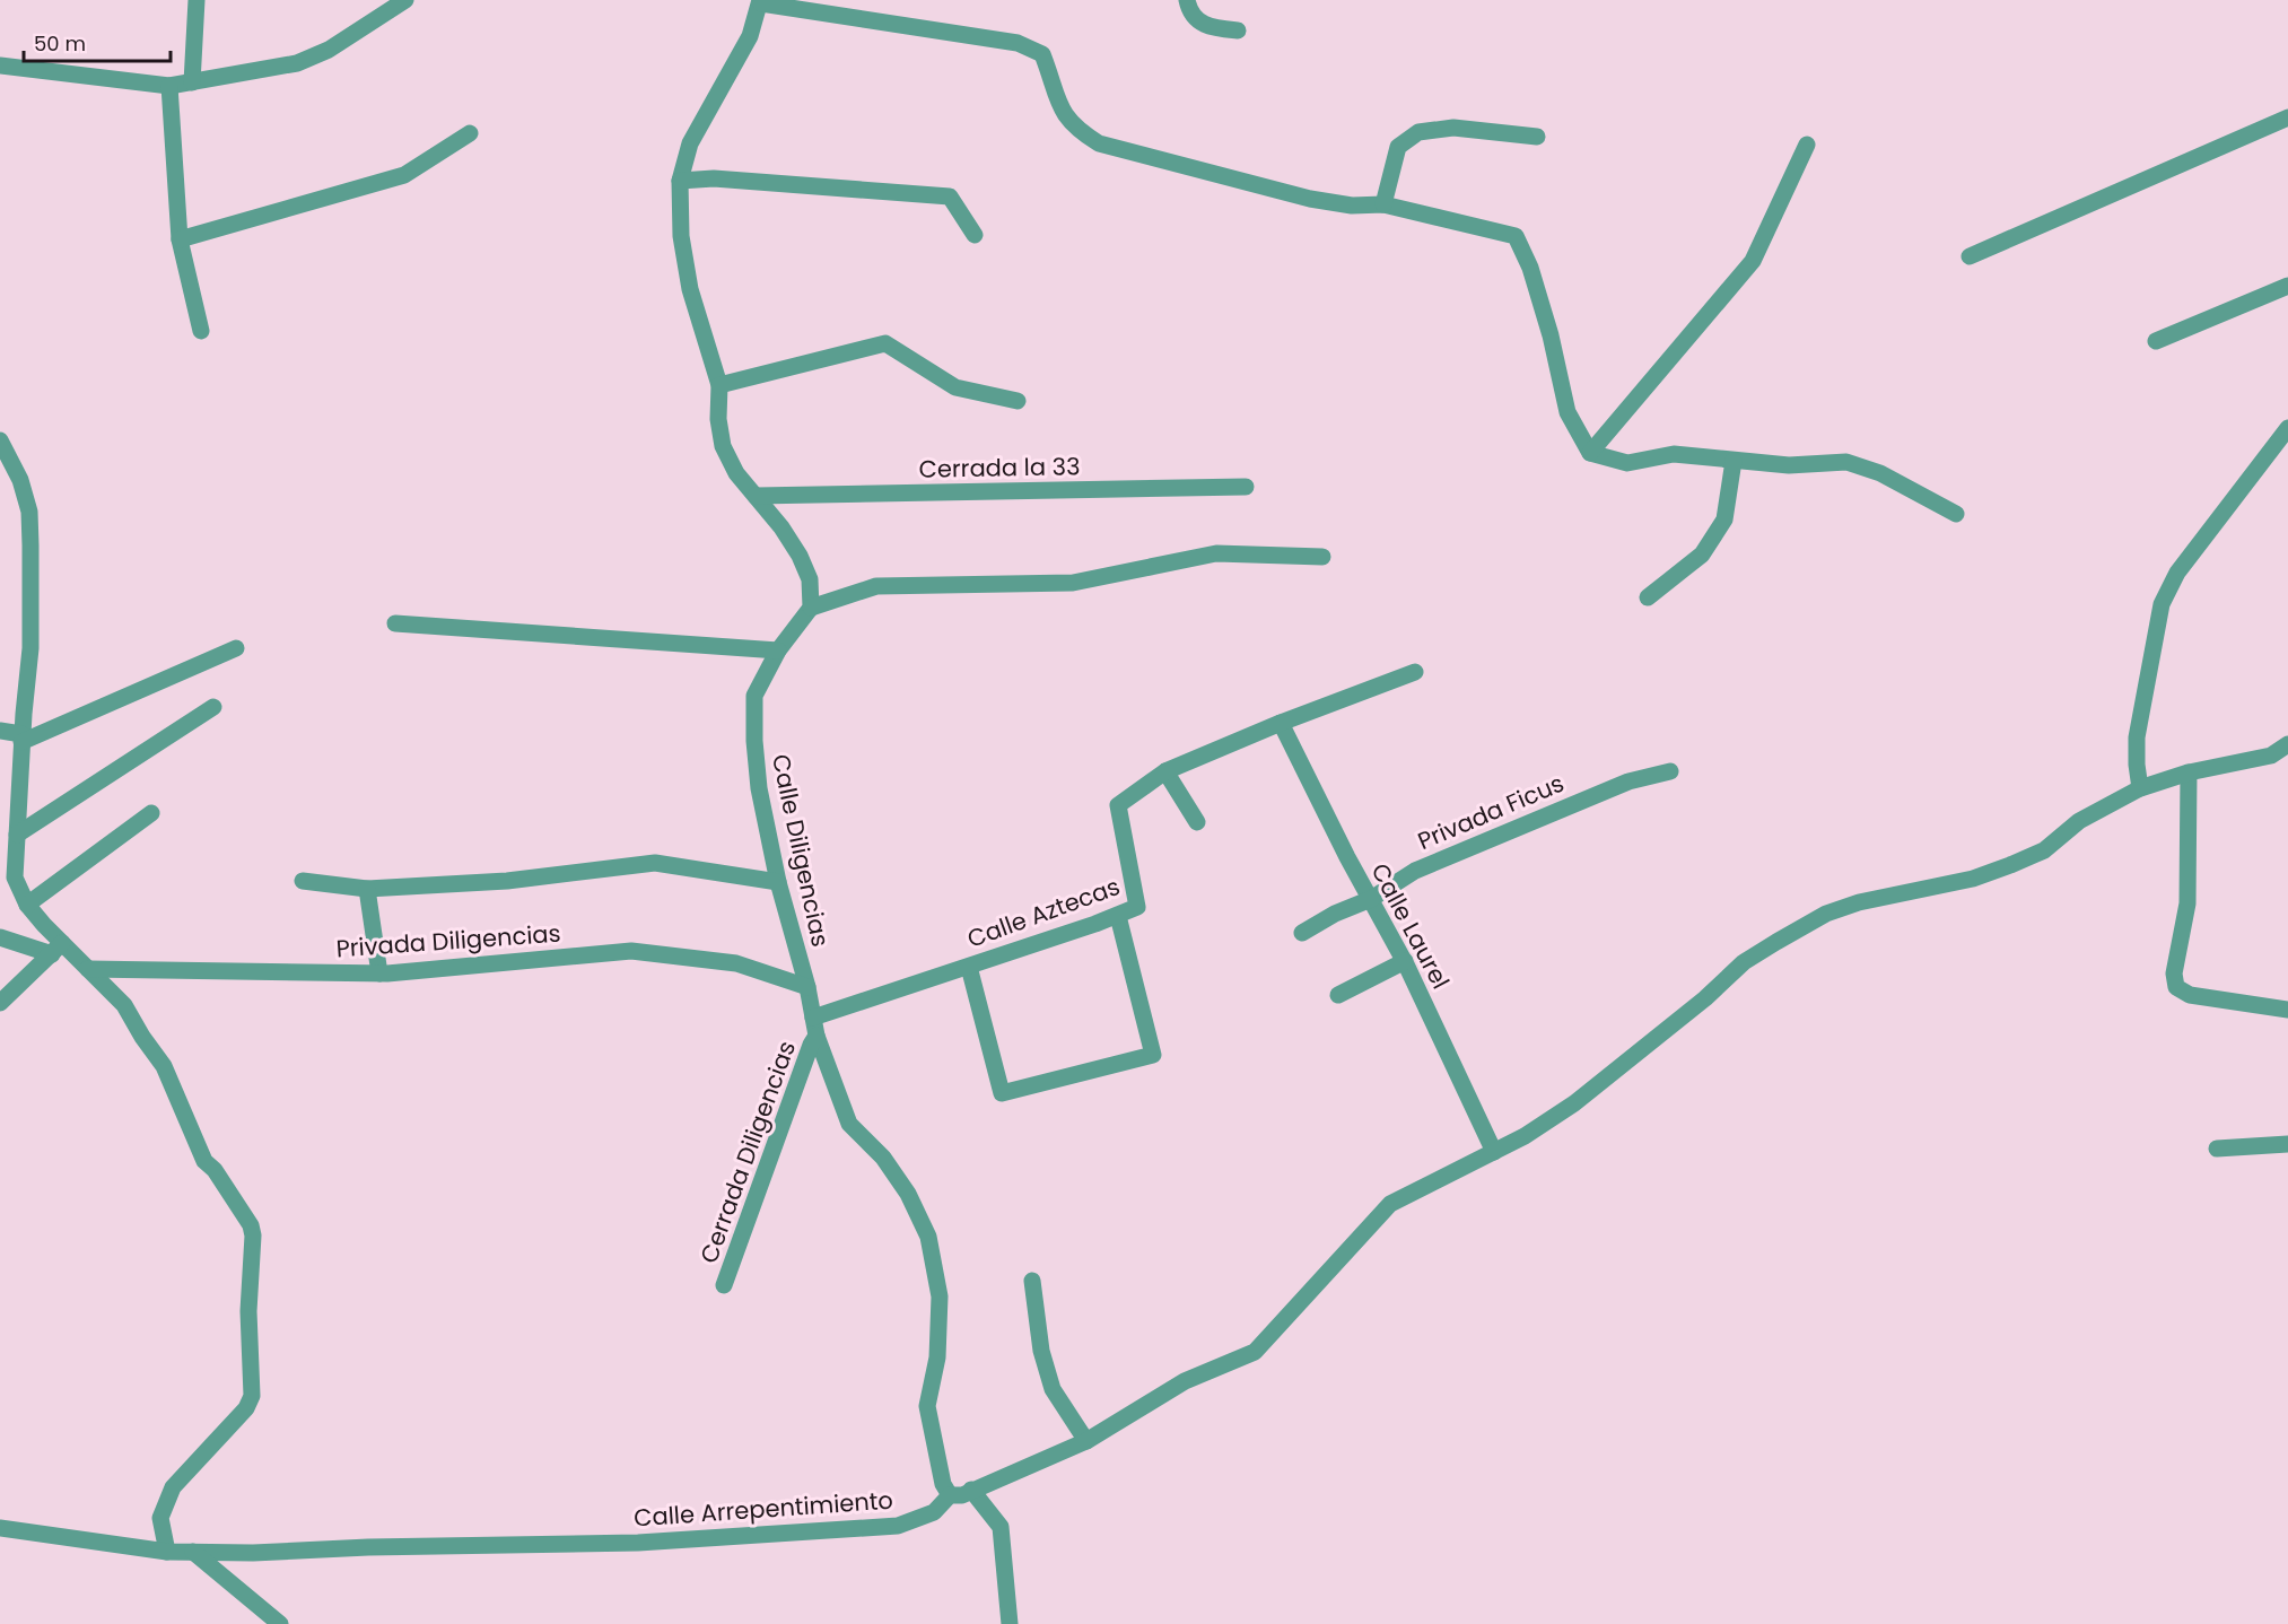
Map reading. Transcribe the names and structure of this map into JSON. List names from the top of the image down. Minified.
{"streets":{"street":["Cerrada la 33","Privada Ficus","Calle Diligencias","Calle Aztecas","Calle Laurel","Privada Diligencias","Cerrada Diligencias","Calle Arrepentimiento"]},"crossings":[["Privada Ficus","Calle Laurel"],["Calle Diligencias","Calle Aztecas"],["Calle Diligencias","Privada Diligencias"],["Calle Diligencias","Cerrada Diligencias"],["Calle Diligencias","Calle Arrepentimiento"],["Calle Aztecas","Calle Laurel"],["Calle Laurel","Calle Arrepentimiento"]],"scale_bar":"50 m"}
